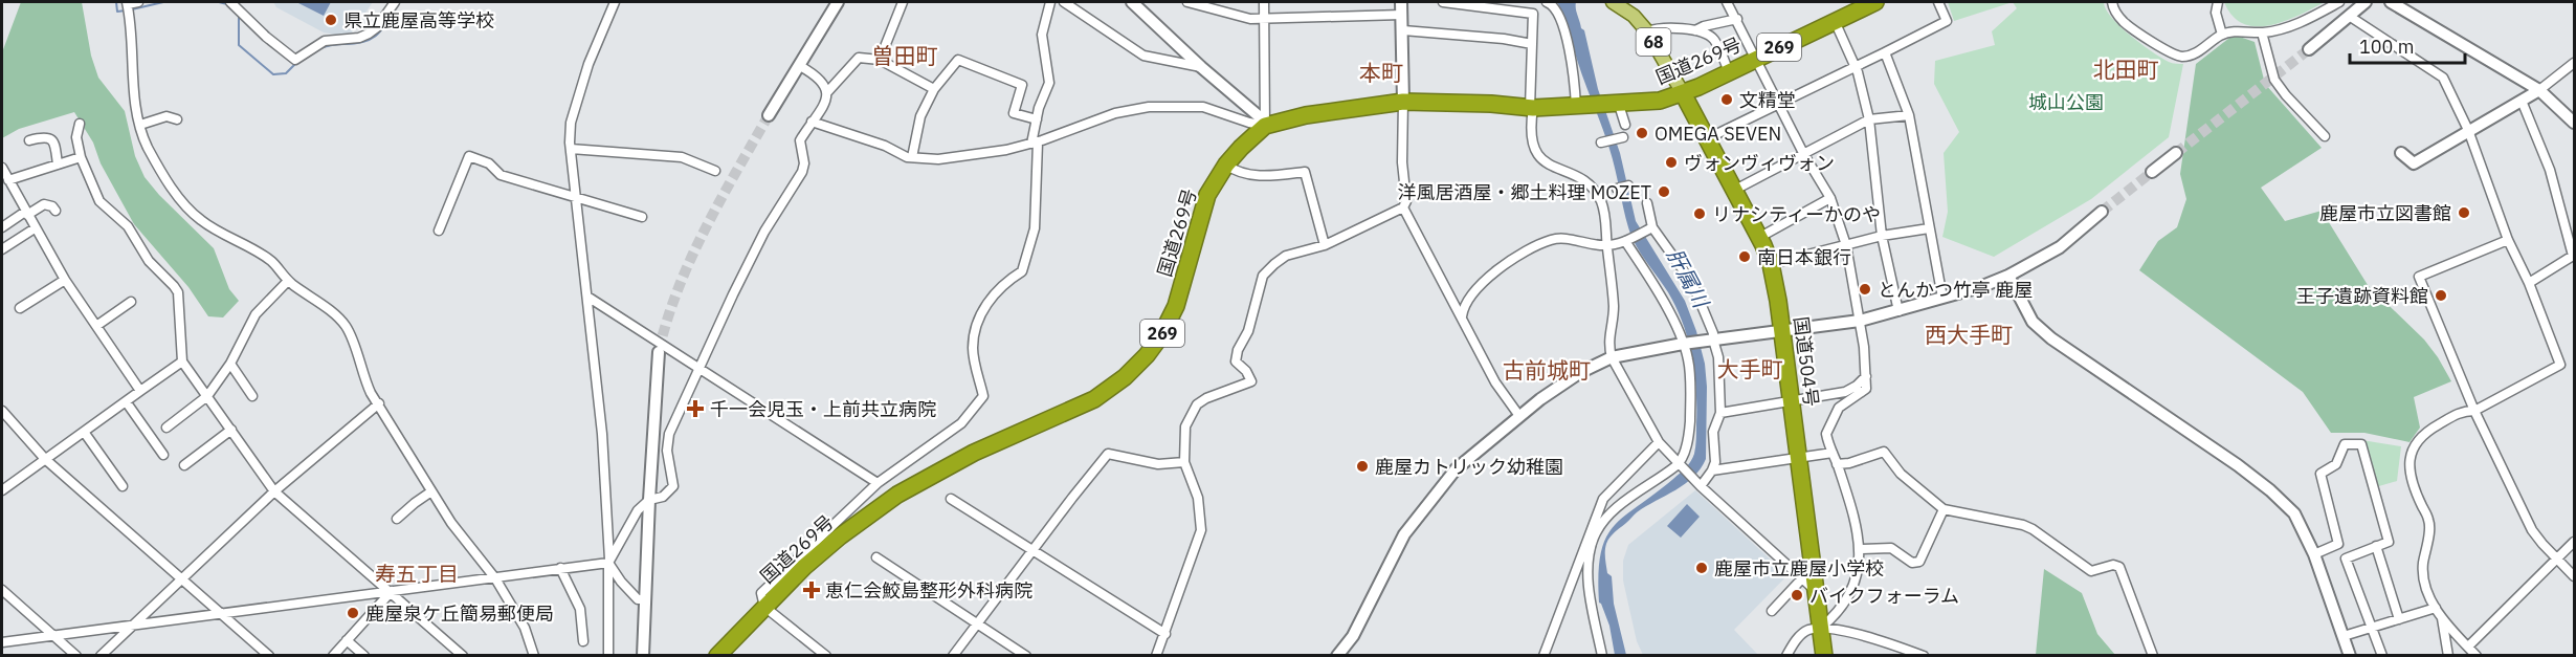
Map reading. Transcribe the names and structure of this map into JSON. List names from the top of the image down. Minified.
{"streets":{"highway":["269","国道269号","国道504号"],"main road":["68"]},"crossings":[["68","国道269号"],["68","国道504号"],["国道269号","国道504号"]],"districts":["曽田町","北田町","本町","西大手町","大手町","古前城町","寿五丁目"],"water":["肝属川"],"parks":["城山公園"],"places":{"other":["県立鹿屋高等学校","文精堂","OMEGA SEVEN","ヴォンヴィヴォン","洋風居酒屋・郷土料理 MOZET","鹿屋市立図書館","リナシティーかのや","南日本銀行","とんかつ竹亭 鹿屋","王子遺跡資料館","鹿屋カトリック幼稚園","鹿屋市立鹿屋小学校","バイクフォーラム","鹿屋泉ケ丘簡易郵便局"],"health":["千一会児玉・上前共立病院","恵仁会鮫島整形外科病院"]},"scale_bar":"100 m"}
